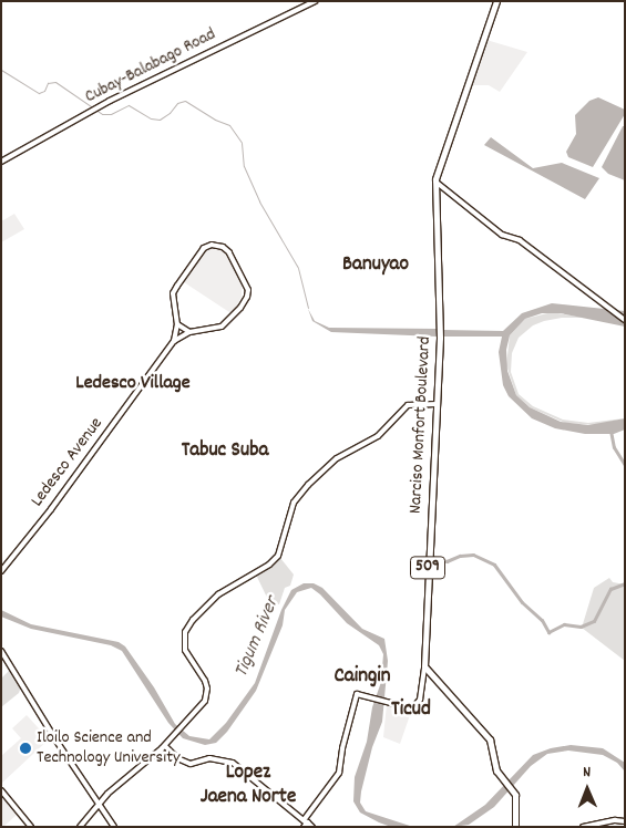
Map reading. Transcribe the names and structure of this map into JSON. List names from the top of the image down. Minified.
{"streets":{"main road":["Narciso Monfort Boulevard","509"],"street":["Cubay-Balabago Road","Ledesco Avenue"]},"districts":["Banuyao","Ledesco Village","Tabuc Suba","Caingin","Ticud","Lopez Jaena Norte"],"water":["Tigum River"],"places":["Iloilo Science and Technology University"],"north":"top"}
